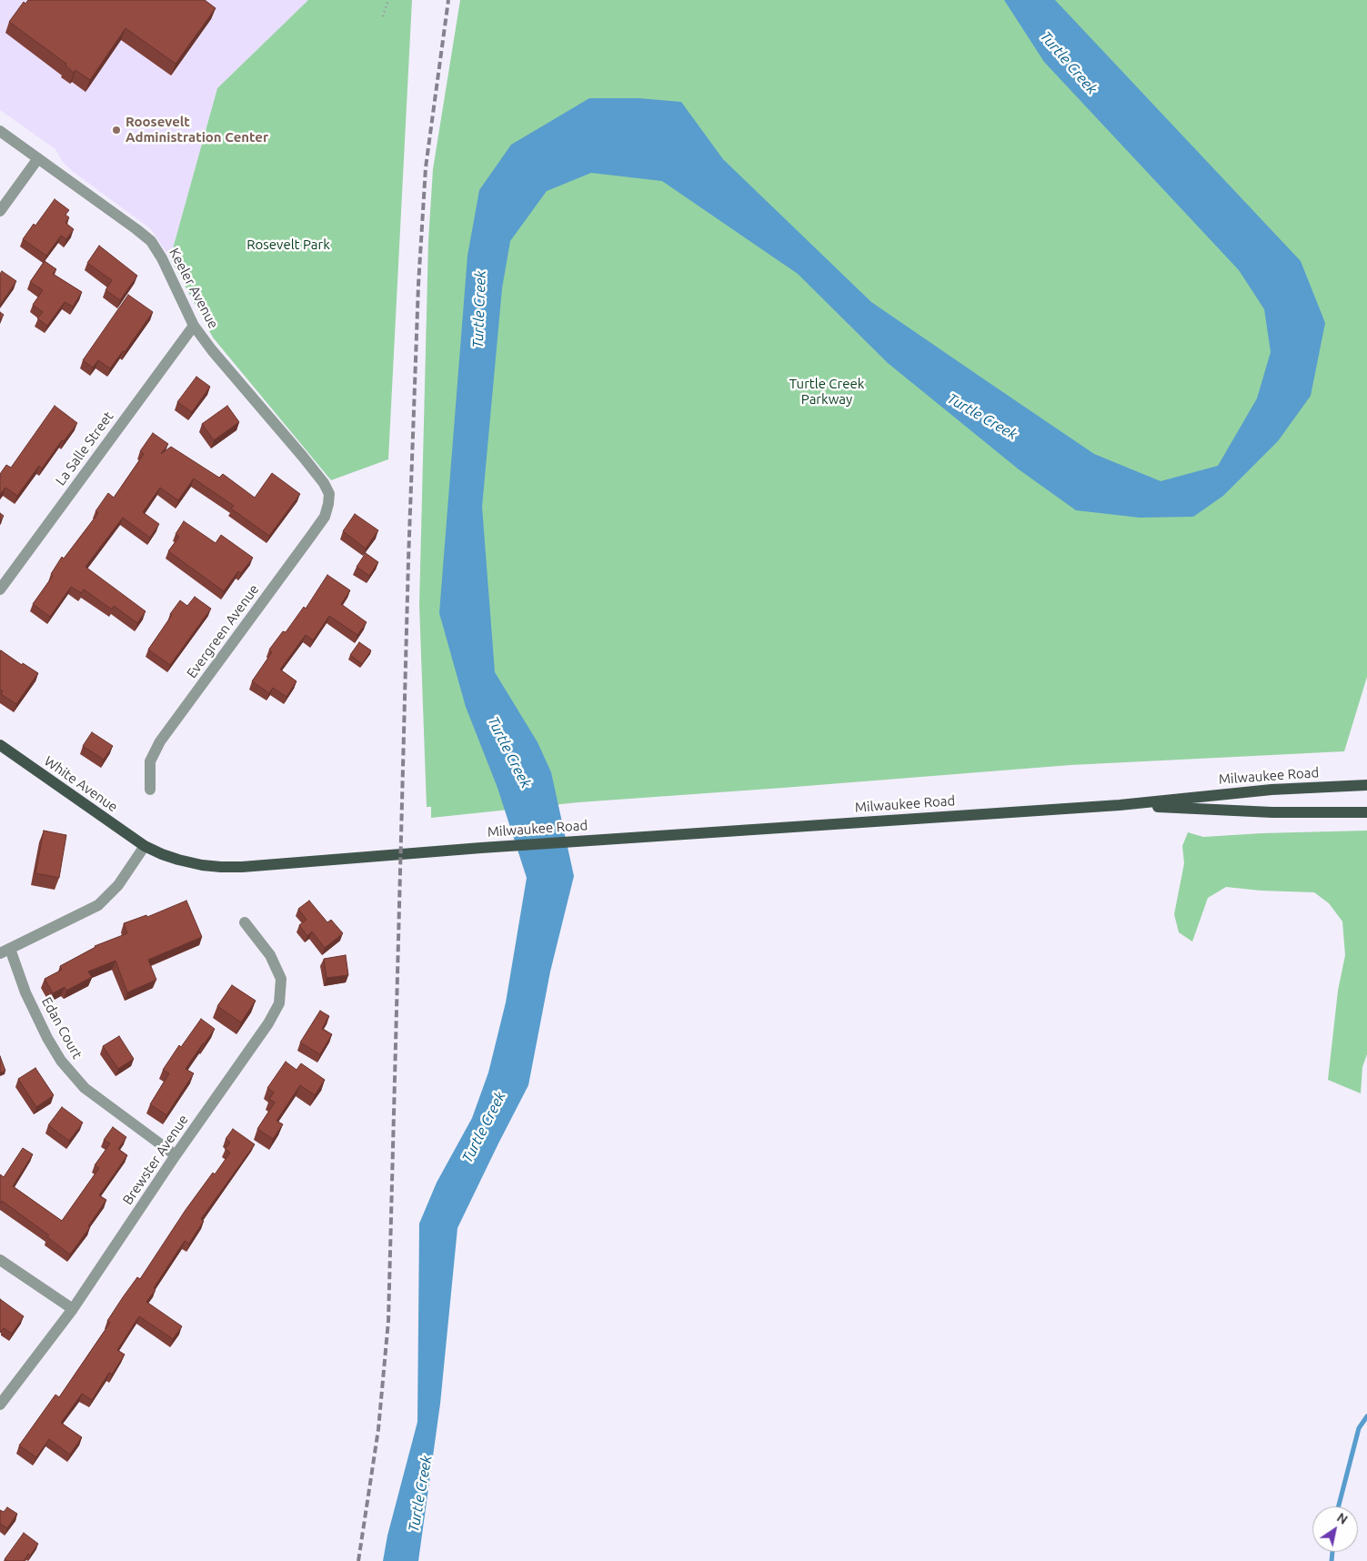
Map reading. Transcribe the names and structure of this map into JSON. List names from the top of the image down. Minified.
{"streets":{"main road":["Milwaukee Road","White Avenue"],"street":["Keeler Avenue","La Salle Street","Evergreen Avenue","Edan Court","Brewster Avenue"]},"crossings":[["Keeler Avenue","La Salle Street"],["Keeler Avenue","Evergreen Avenue"],["Milwaukee Road","White Avenue"],["Edan Court","Brewster Avenue"]],"water":["Turtle Creek"],"parks":["Rosevelt Park","Turtle Creek Parkway"],"places":["Roosevelt Administration Center"],"north":"top right"}
